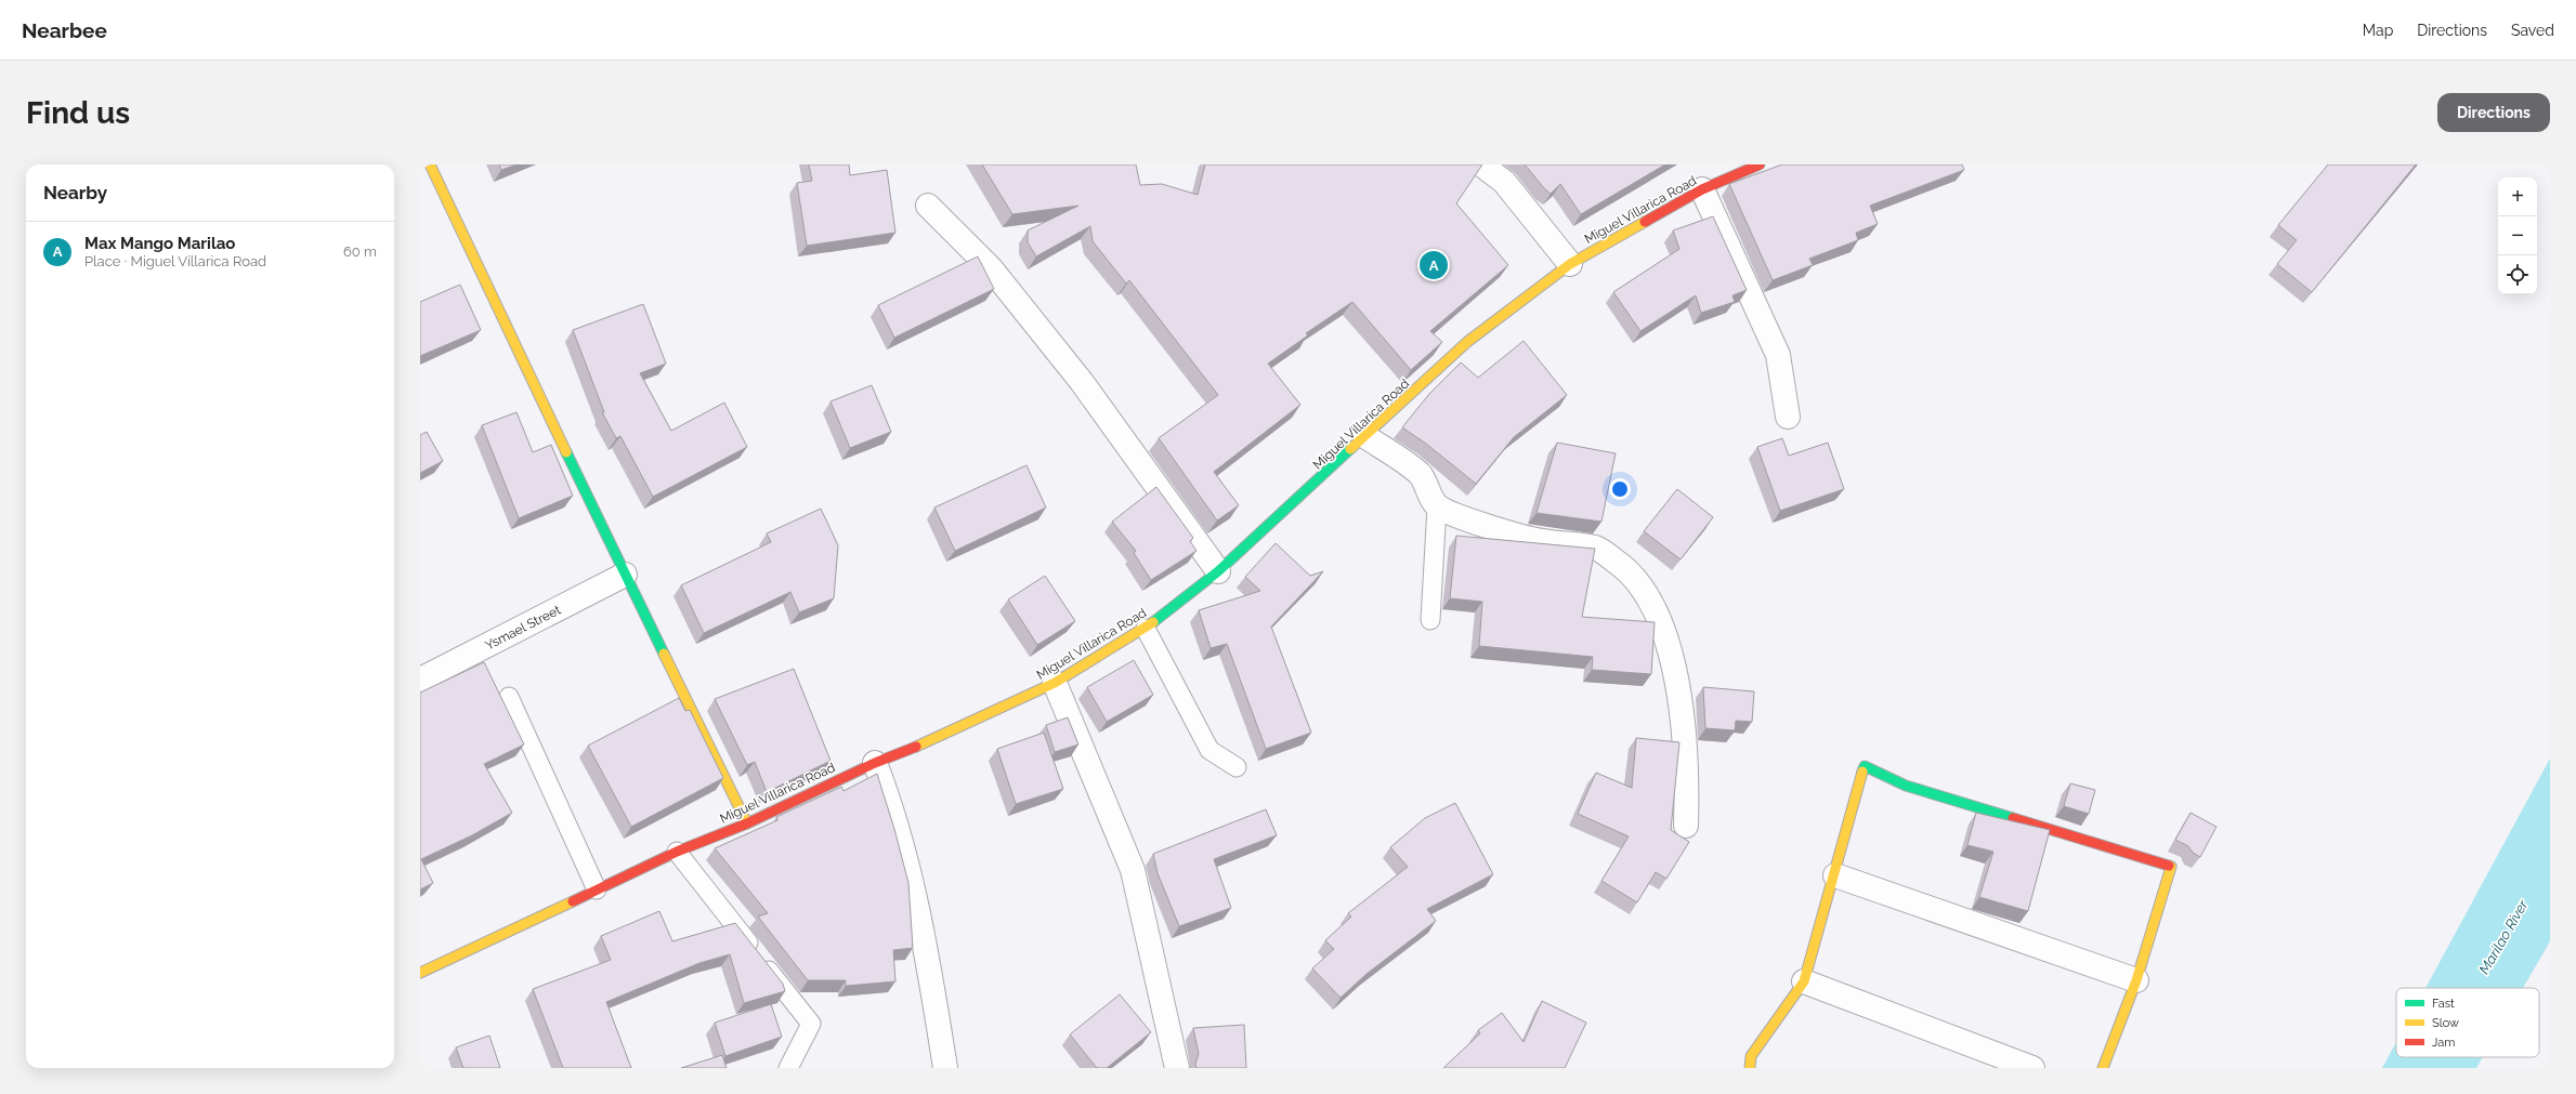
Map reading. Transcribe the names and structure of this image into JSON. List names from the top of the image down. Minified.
{"streets":{"main road":["Miguel Villarica Road"],"street":["Ysmael Street"]},"water":["Marilao River"],"legend":["Fast","Slow","Jam"],"page":{"header":"Nearbee","nav":["Map","Directions","Saved"],"buttons":"Directions","title":"Find us","heading":"Nearby","map_buttons":["+","−"],"list":[{"mark":"A","name":"Max Mango Marilao","note":"Place · Miguel Villarica Road","value":"60 m"}],"pins":"A"}}
